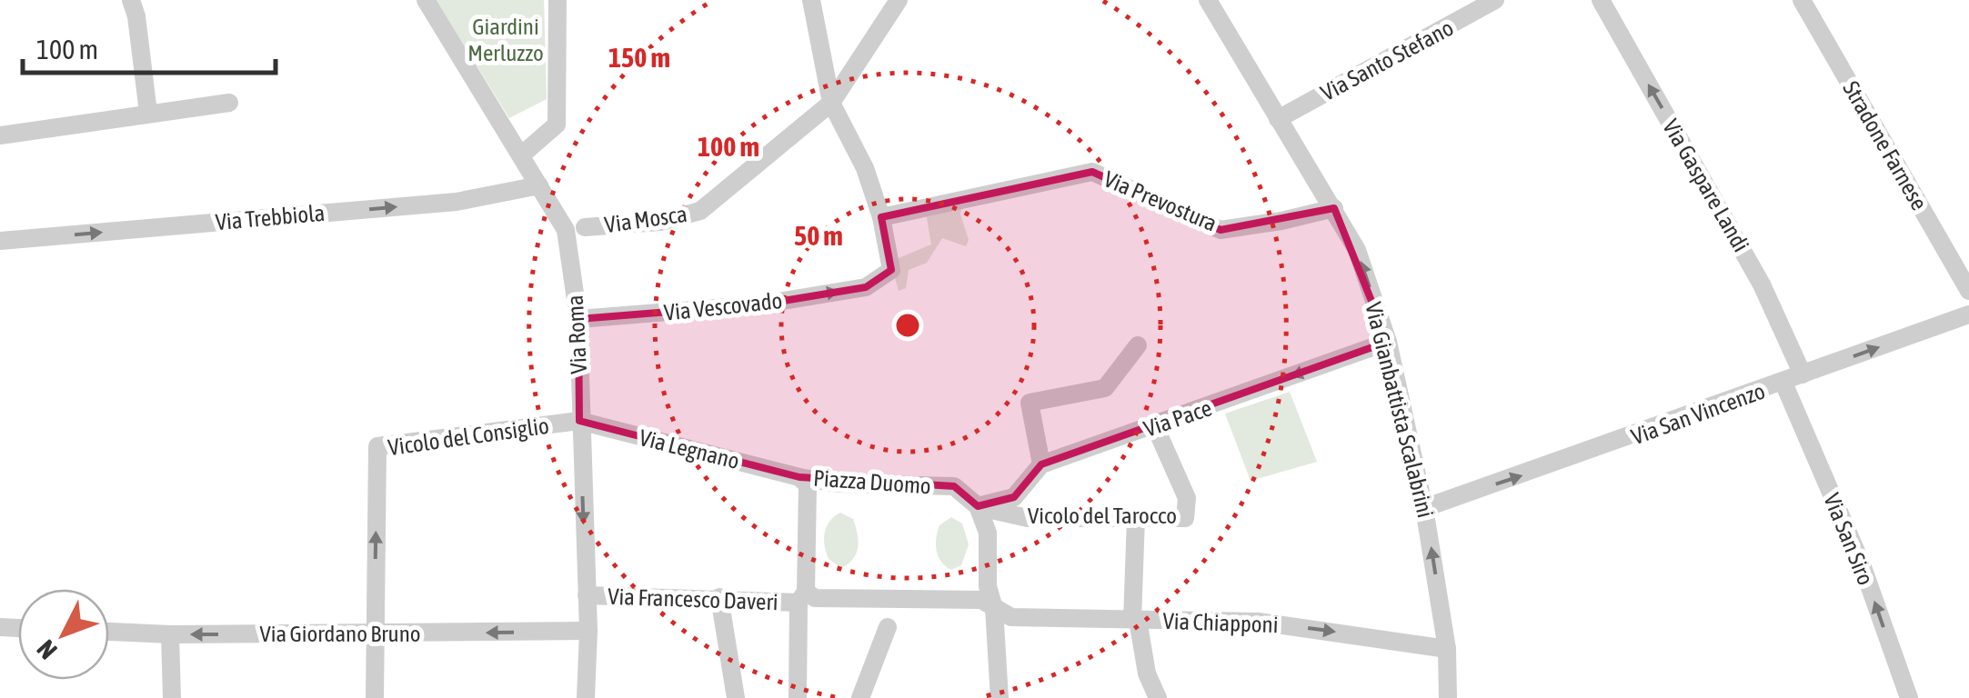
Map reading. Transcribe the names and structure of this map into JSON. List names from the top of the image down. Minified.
{"streets":{"street":["Via Santo Stefano","Stradone Farnese","Via Gaspare Landi","Via Prevostura","Via Trebbiola","Via Mosca","Via Vescovado","Via Roma","Via Gianbattista Scalabrini","Via San Vincenzo","Via Pace","Vicolo del Consiglio","Via Legnano","Piazza Duomo","Vicolo del Tarocco","Via San Siro","Via Francesco Daveri","Via Chiapponi","Via Giordano Bruno"]},"crossings":[["Via Santo Stefano","Via Gianbattista Scalabrini"],["Via Gaspare Landi","Via San Vincenzo"],["Via Prevostura","Via Vescovado"],["Via Prevostura","Via Gianbattista Scalabrini"],["Via Trebbiola","Via Roma"],["Via Vescovado","Via Roma"],["Via Roma","Vicolo del Consiglio"],["Via Roma","Via Legnano"],["Via Roma","Via Francesco Daveri"],["Via Roma","Via Giordano Bruno"],["Via Gianbattista Scalabrini","Via San Vincenzo"],["Via Gianbattista Scalabrini","Via Pace"],["Via Gianbattista Scalabrini","Via Chiapponi"],["Via San Vincenzo","Via San Siro"],["Via Pace","Piazza Duomo"],["Via Pace","Vicolo del Tarocco"],["Vicolo del Consiglio","Via Legnano"],["Vicolo del Consiglio","Via Giordano Bruno"],["Via Legnano","Piazza Duomo"],["Piazza Duomo","Vicolo del Tarocco"],["Piazza Duomo","Via Francesco Daveri"]],"one_way":["Via Gaspare Landi","Via Vescovado","Via Gianbattista Scalabrini","Via San Vincenzo","Via Pace","Via San Siro","Via Chiapponi","Via Giordano Bruno"],"parks":["Giardini Merluzzo"],"scale_bar":"100 m","north":"bottom left","rings":["150 m","100 m","50 m"]}
